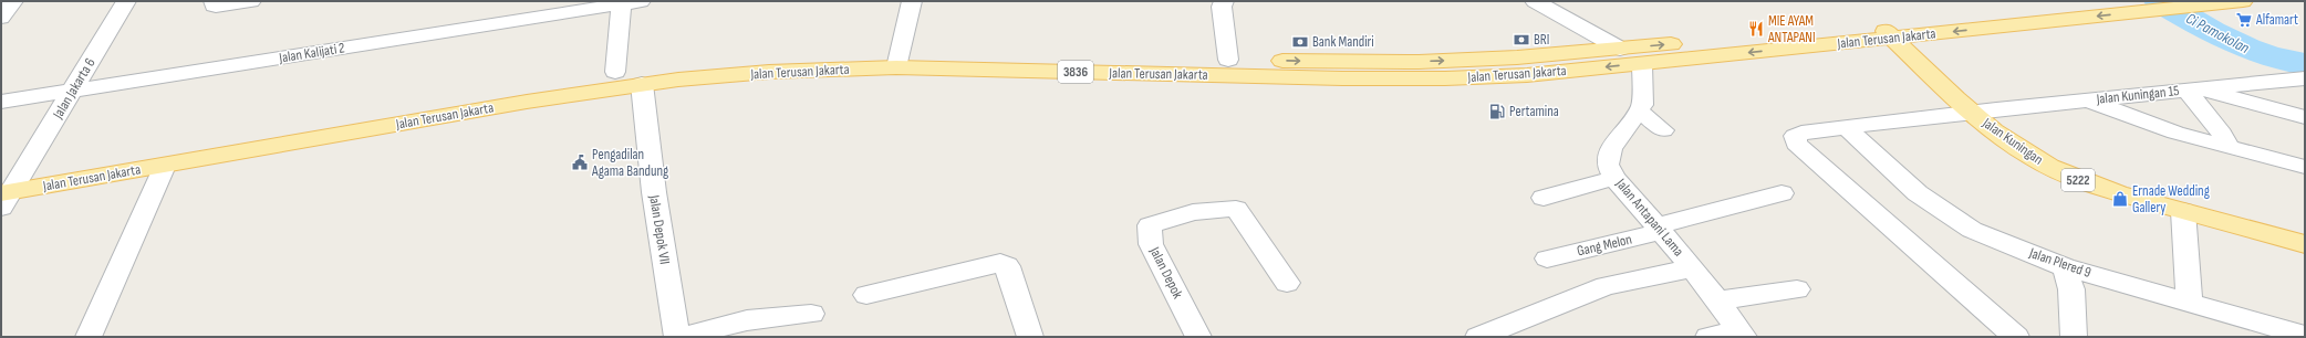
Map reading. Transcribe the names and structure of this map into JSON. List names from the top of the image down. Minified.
{"streets":{"main road":["Jalan Terusan Jakarta","3836","Jalan Kuningan","5222"],"street":["Jalan Kalijati 2","Jalan Jakarta 6","Jalan Kuningan 15","Jalan Antapani Lama","Jalan Depok VII","Gang Melon","Jalan Plered 9","Jalan Depok"]},"crossings":[["Jalan Terusan Jakarta","Jalan Kalijati 2"],["Jalan Terusan Jakarta","Jalan Jakarta 6"],["Jalan Terusan Jakarta","Jalan Kuningan"],["Jalan Terusan Jakarta","Jalan Antapani Lama"],["Jalan Terusan Jakarta","Jalan Depok VII"],["Jalan Kalijati 2","Jalan Jakarta 6"],["Jalan Kuningan 15","Jalan Kuningan"],["Jalan Kuningan 15","Jalan Plered 9"],["Jalan Antapani Lama","Gang Melon"]],"water":["Ci Pamokolan"],"places":{"supermarket":["Alfamart"],"restaurant":["MIE AYAM ANTAPANI"],"bank":["BRI","Bank Mandiri"],"fuel station":["Pertamina"],"public building":["Pengadilan Agama Bandung"],"shop":["Ernade Wedding Gallery"]}}
